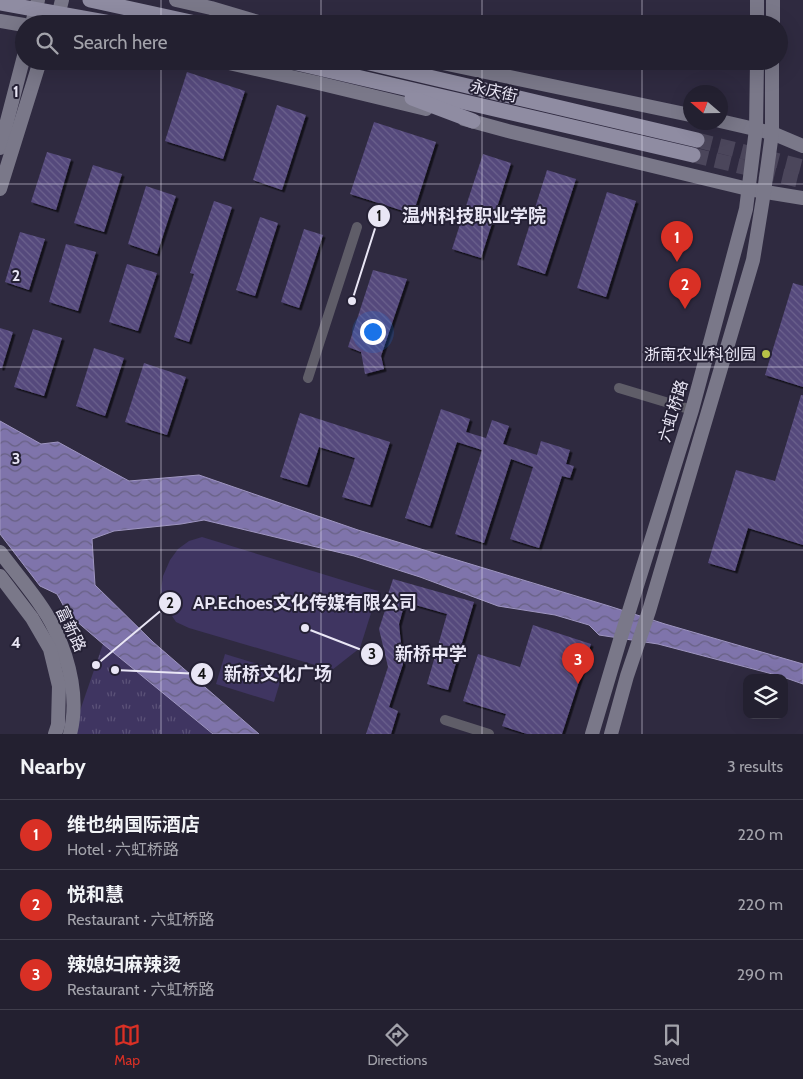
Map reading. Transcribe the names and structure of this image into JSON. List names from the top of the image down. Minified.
{"streets":{"main road":["永庆街","六虹桥路","富新路"]},"places":["温州科技职业学院","浙南农业科创园","新桥中学","AP.Echoes文化传媒有限公司","新桥文化广场"],"north":"left","page":{"search":"Search here","pins":["1","2","3"],"heading":["Nearby","3 results"],"list":[{"mark":"1","name":"维也纳国际酒店","note":"Hotel · 六虹桥路","value":"220 m"},{"mark":"2","name":"悦和慧","note":"Restaurant · 六虹桥路","value":"220 m"},{"mark":"3","name":"辣媳妇麻辣烫","note":"Restaurant · 六虹桥路","value":"290 m"}],"nav":["Map","Directions","Saved"]},"grid":{"rows":["1","2","3","4"]}}
